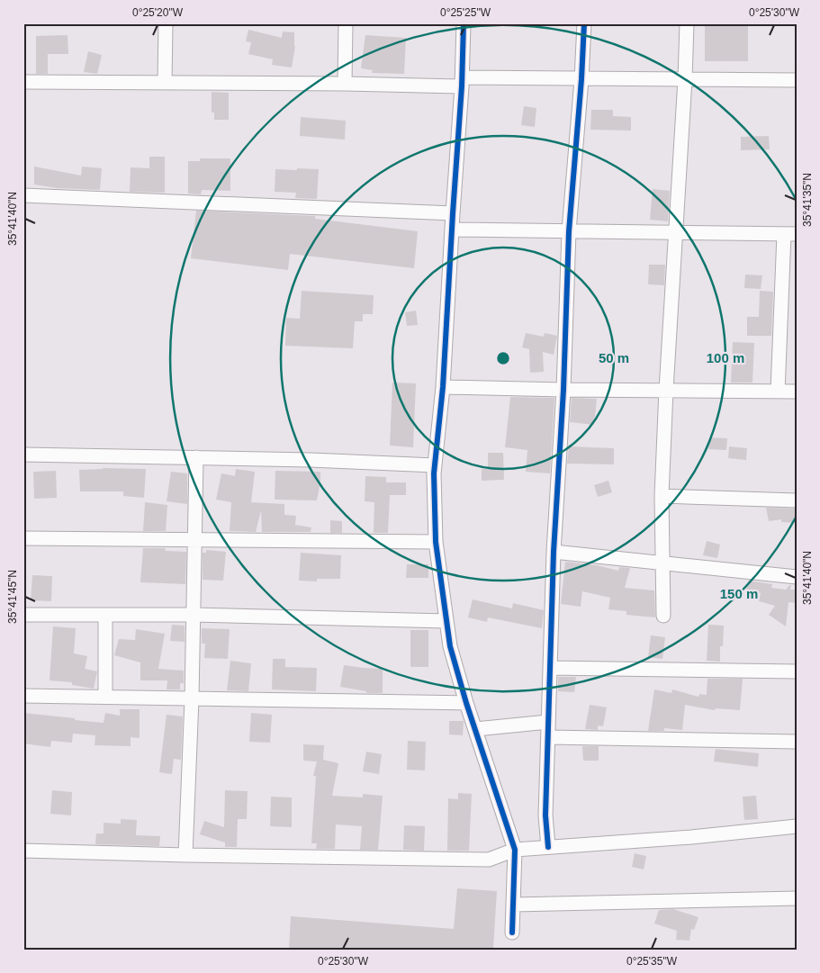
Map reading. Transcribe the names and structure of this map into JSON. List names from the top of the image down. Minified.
{"coordinates":["0°25'20\"W","0°25'25\"W","0°25'30\"W","35°41'35\"N","35°41'40\"N","35°41'45\"N","0°25'35\"W"],"rings":["50 m","100 m","150 m"]}
